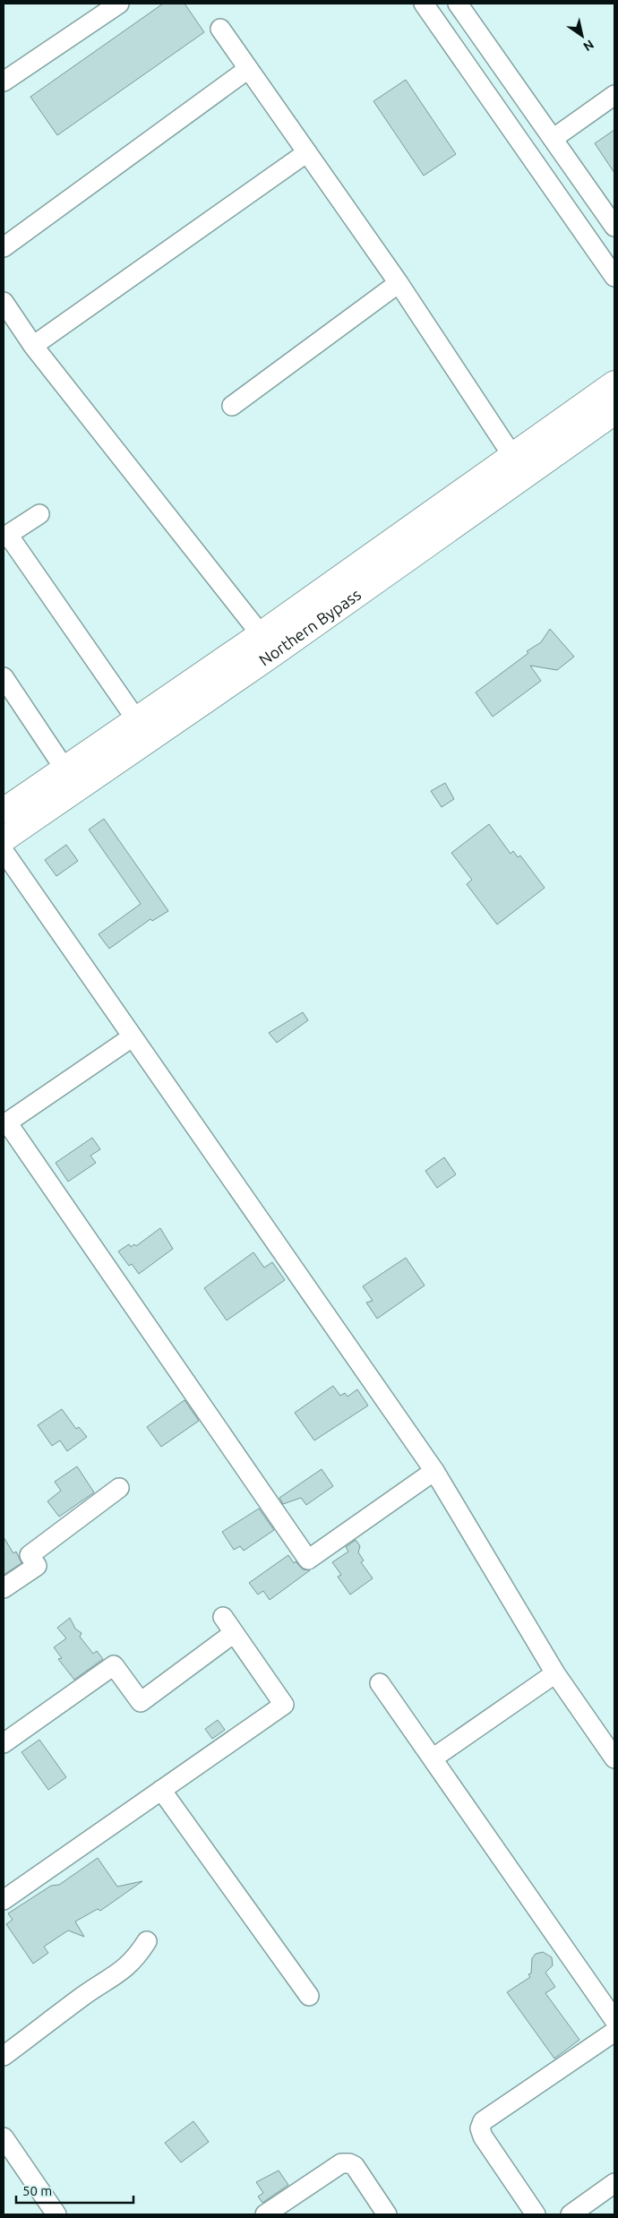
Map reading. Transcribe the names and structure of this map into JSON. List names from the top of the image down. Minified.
{"streets":{"main road":["Northern Bypass"]},"scale_bar":"50 m","north":"bottom right"}
